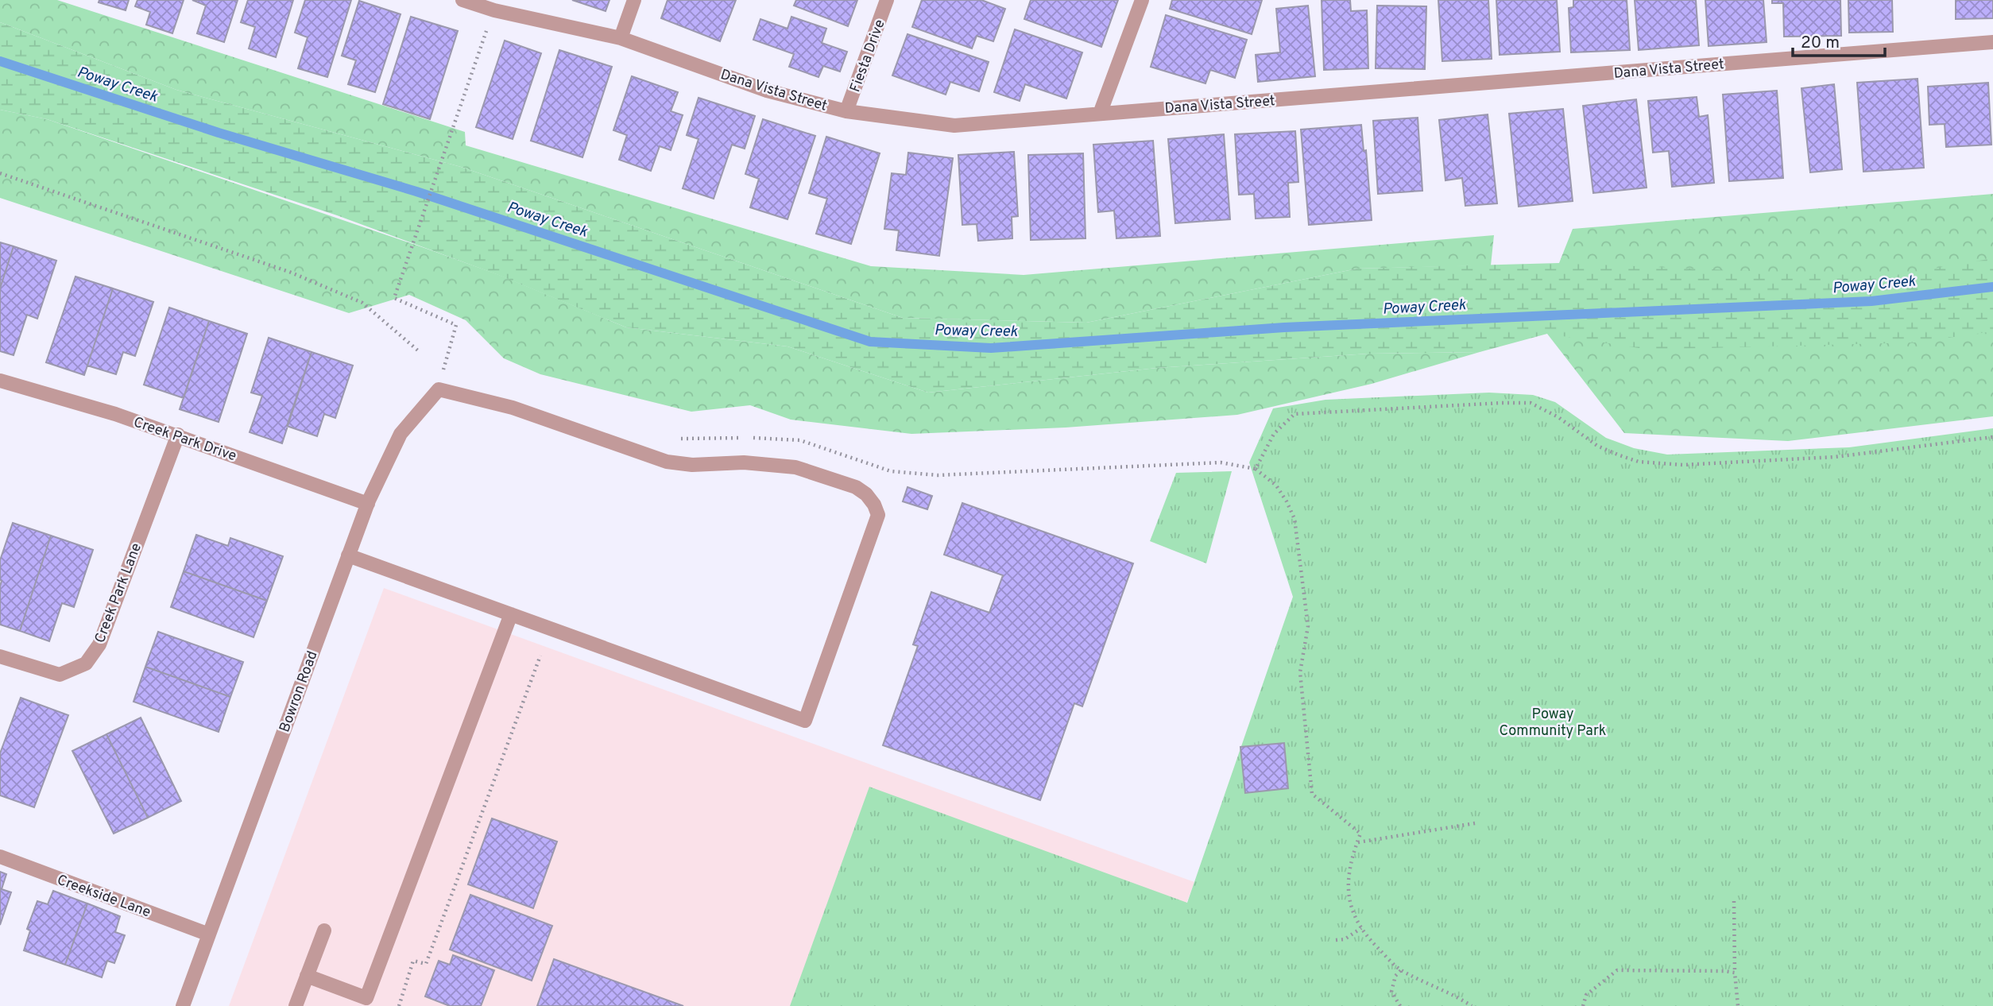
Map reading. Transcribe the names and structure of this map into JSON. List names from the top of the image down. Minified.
{"streets":{"street":["Fiesta Drive","Dana Vista Street","Creek Park Drive","Creek Park Lane","Bowron Road","Creekside Lane"]},"crossings":[["Fiesta Drive","Dana Vista Street"],["Creek Park Drive","Creek Park Lane"],["Creek Park Drive","Bowron Road"],["Bowron Road","Creekside Lane"]],"water":["Poway Creek"],"parks":["Poway Community Park"],"scale_bar":"20 m"}
